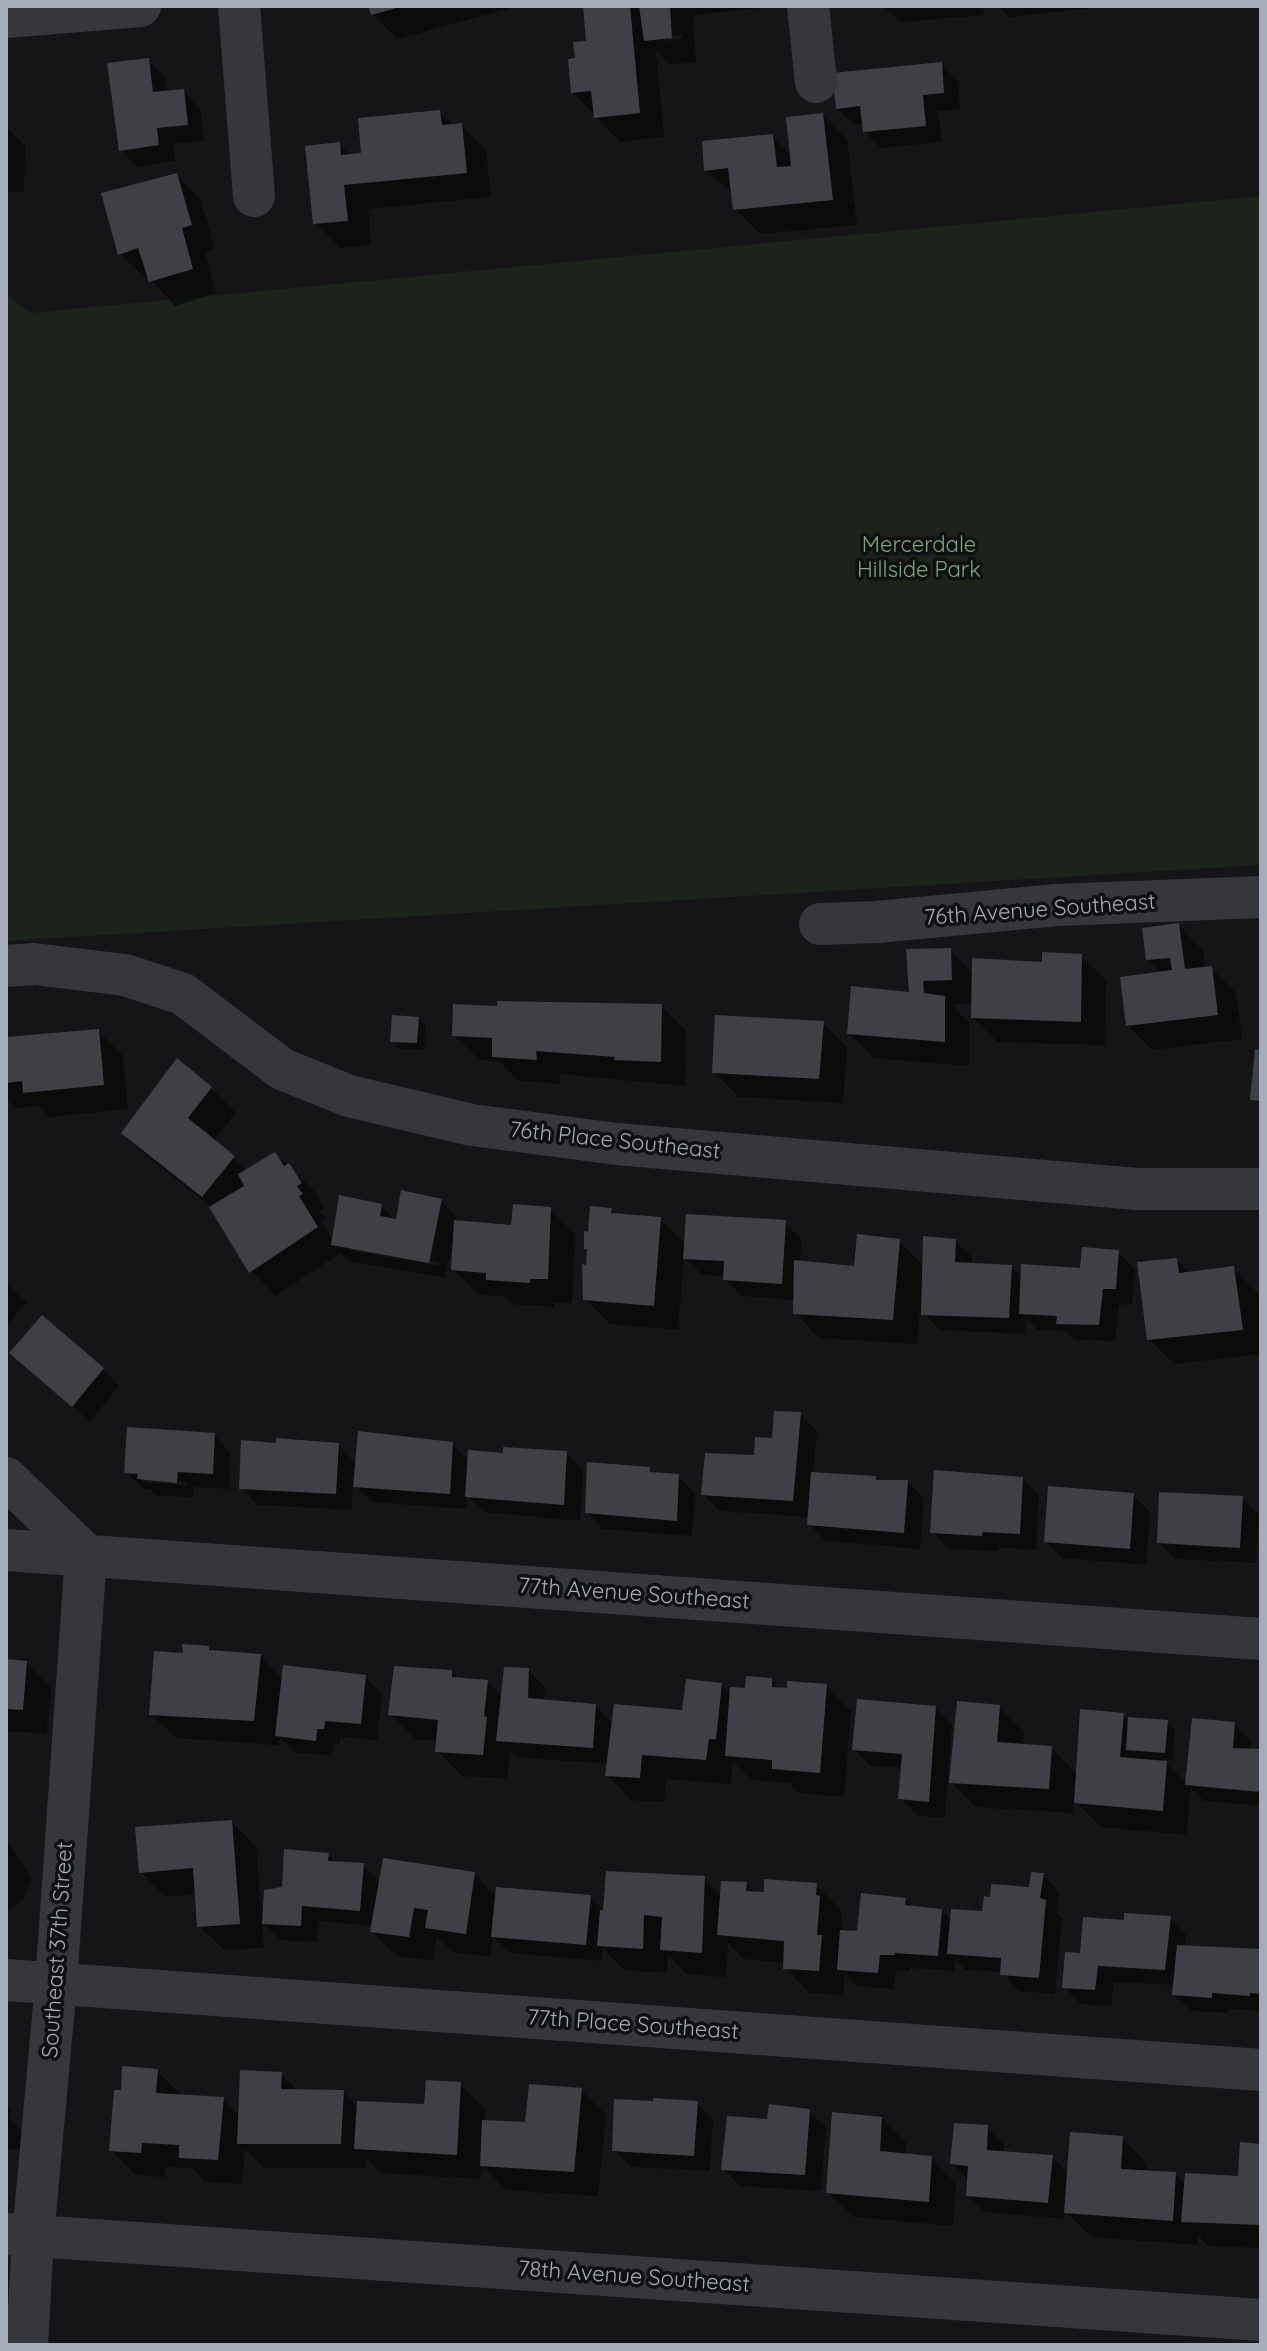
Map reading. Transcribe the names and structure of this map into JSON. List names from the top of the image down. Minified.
{"streets":{"street":["76th Avenue Southeast","76th Place Southeast","77th Avenue Southeast","Southeast 37th Street","77th Place Southeast","78th Avenue Southeast"]},"crossings":[["77th Avenue Southeast","Southeast 37th Street"],["Southeast 37th Street","77th Place Southeast"],["Southeast 37th Street","78th Avenue Southeast"]],"parks":["Mercerdale Hillside Park"]}
